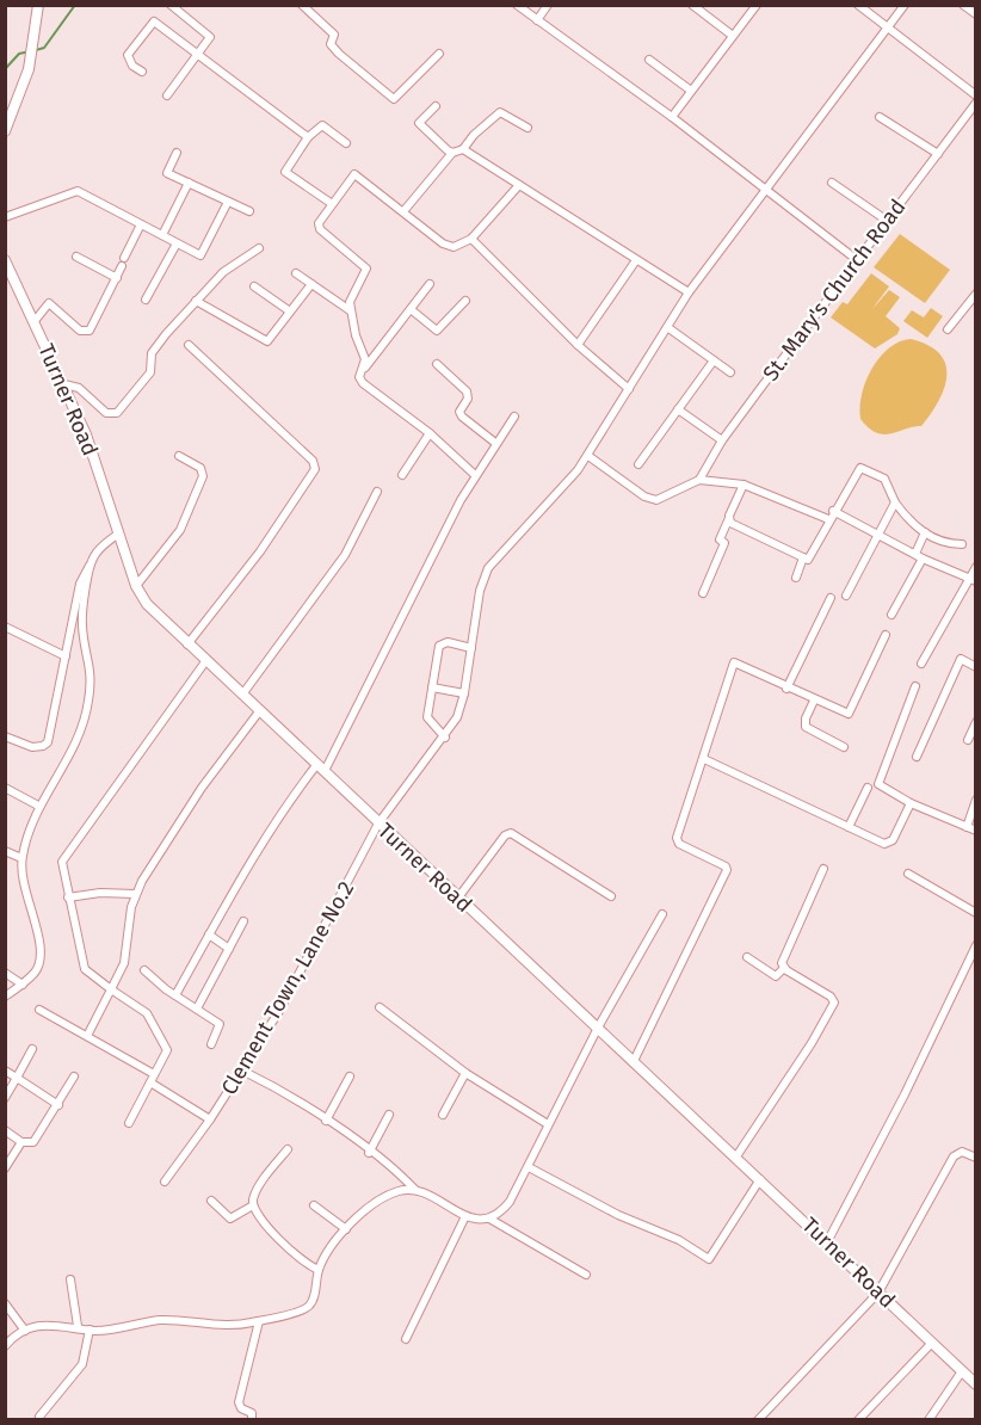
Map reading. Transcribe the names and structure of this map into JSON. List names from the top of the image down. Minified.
{"streets":{"main road":["Turner Road"],"street":["St. Mary's Church Road","Clement Town, Lane No.2"]},"crossings":[["Turner Road","Clement Town, Lane No.2"]]}
